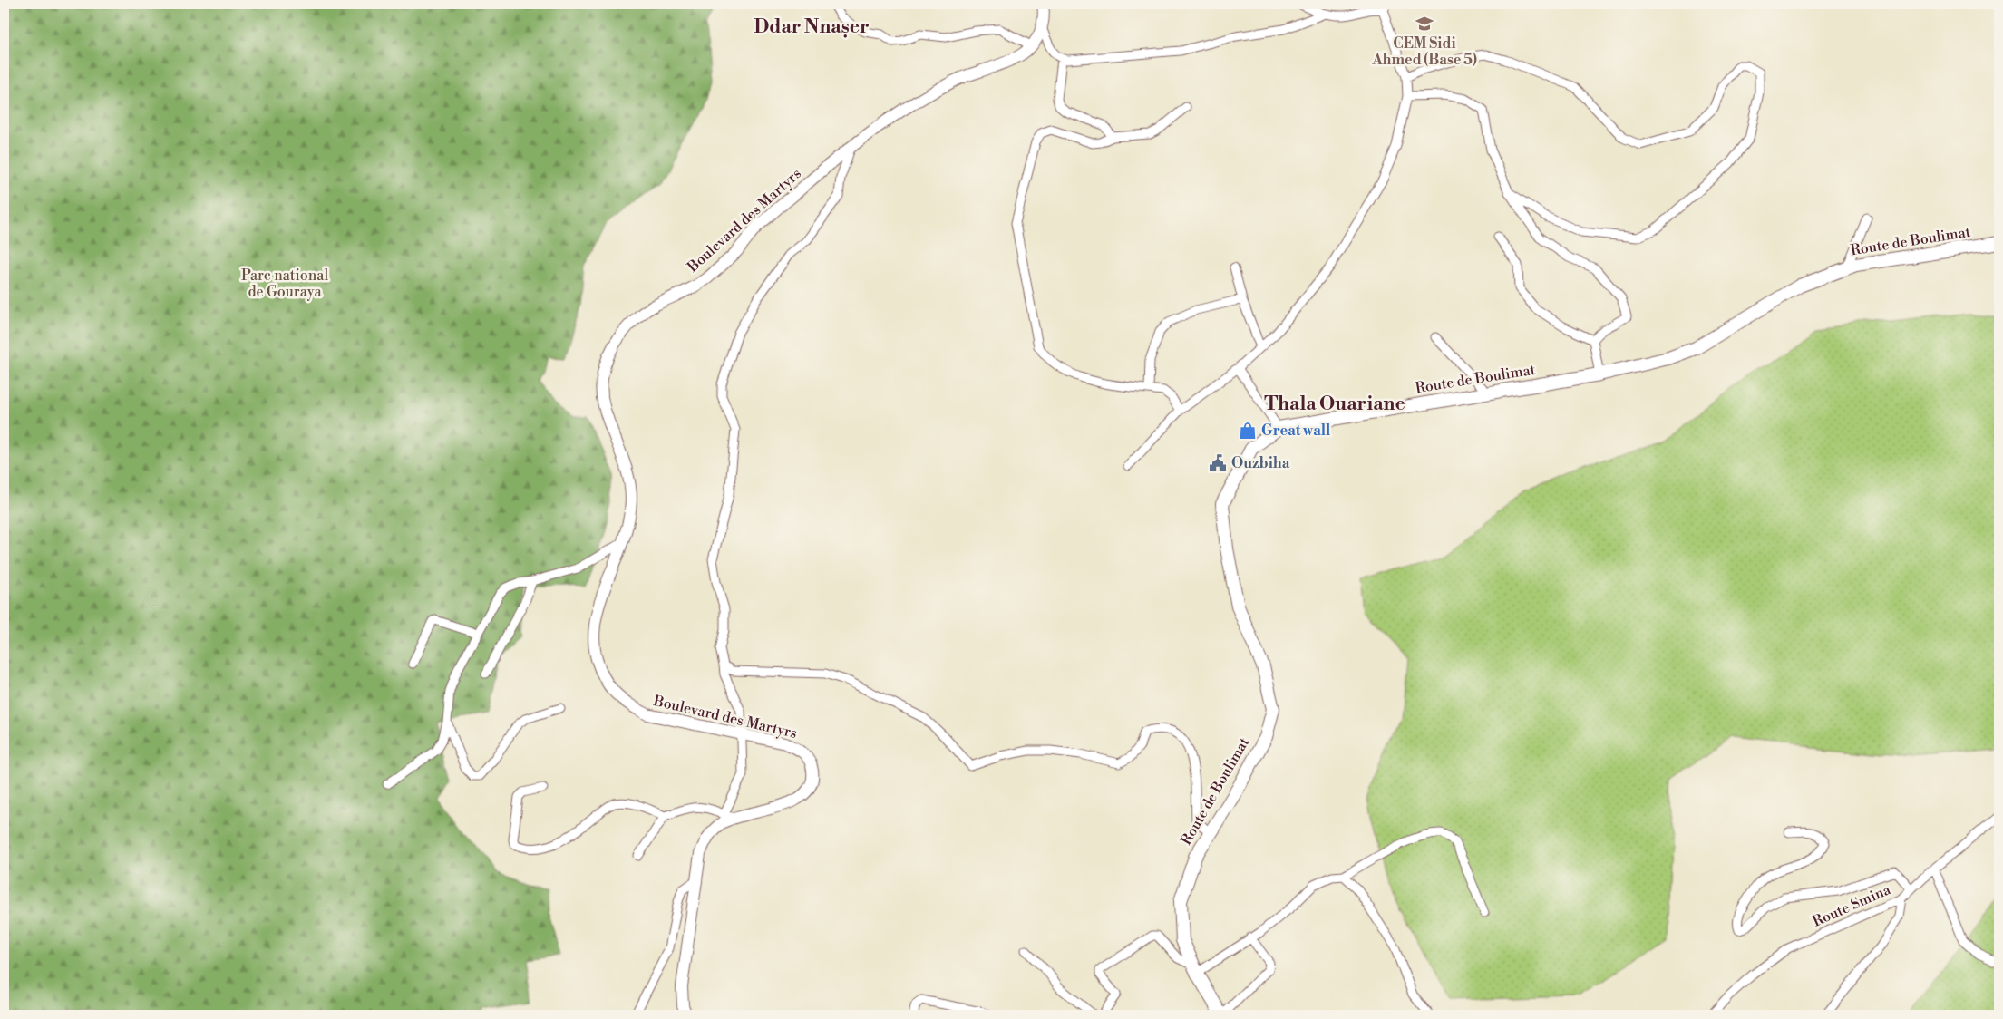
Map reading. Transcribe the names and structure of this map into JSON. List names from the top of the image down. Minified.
{"streets":{"main road":["Boulevard des Martyrs","Route de Boulimat"],"street":["Route Smina"]},"districts":["Ddar Nnaṣer","Thala Ouariane"],"parks":["Parc national de Gouraya"],"places":{"school or university":["CEM Sidi Ahmed (Base 5)"],"shop":["Great wall"],"public building":["Ouzbiha"]}}
